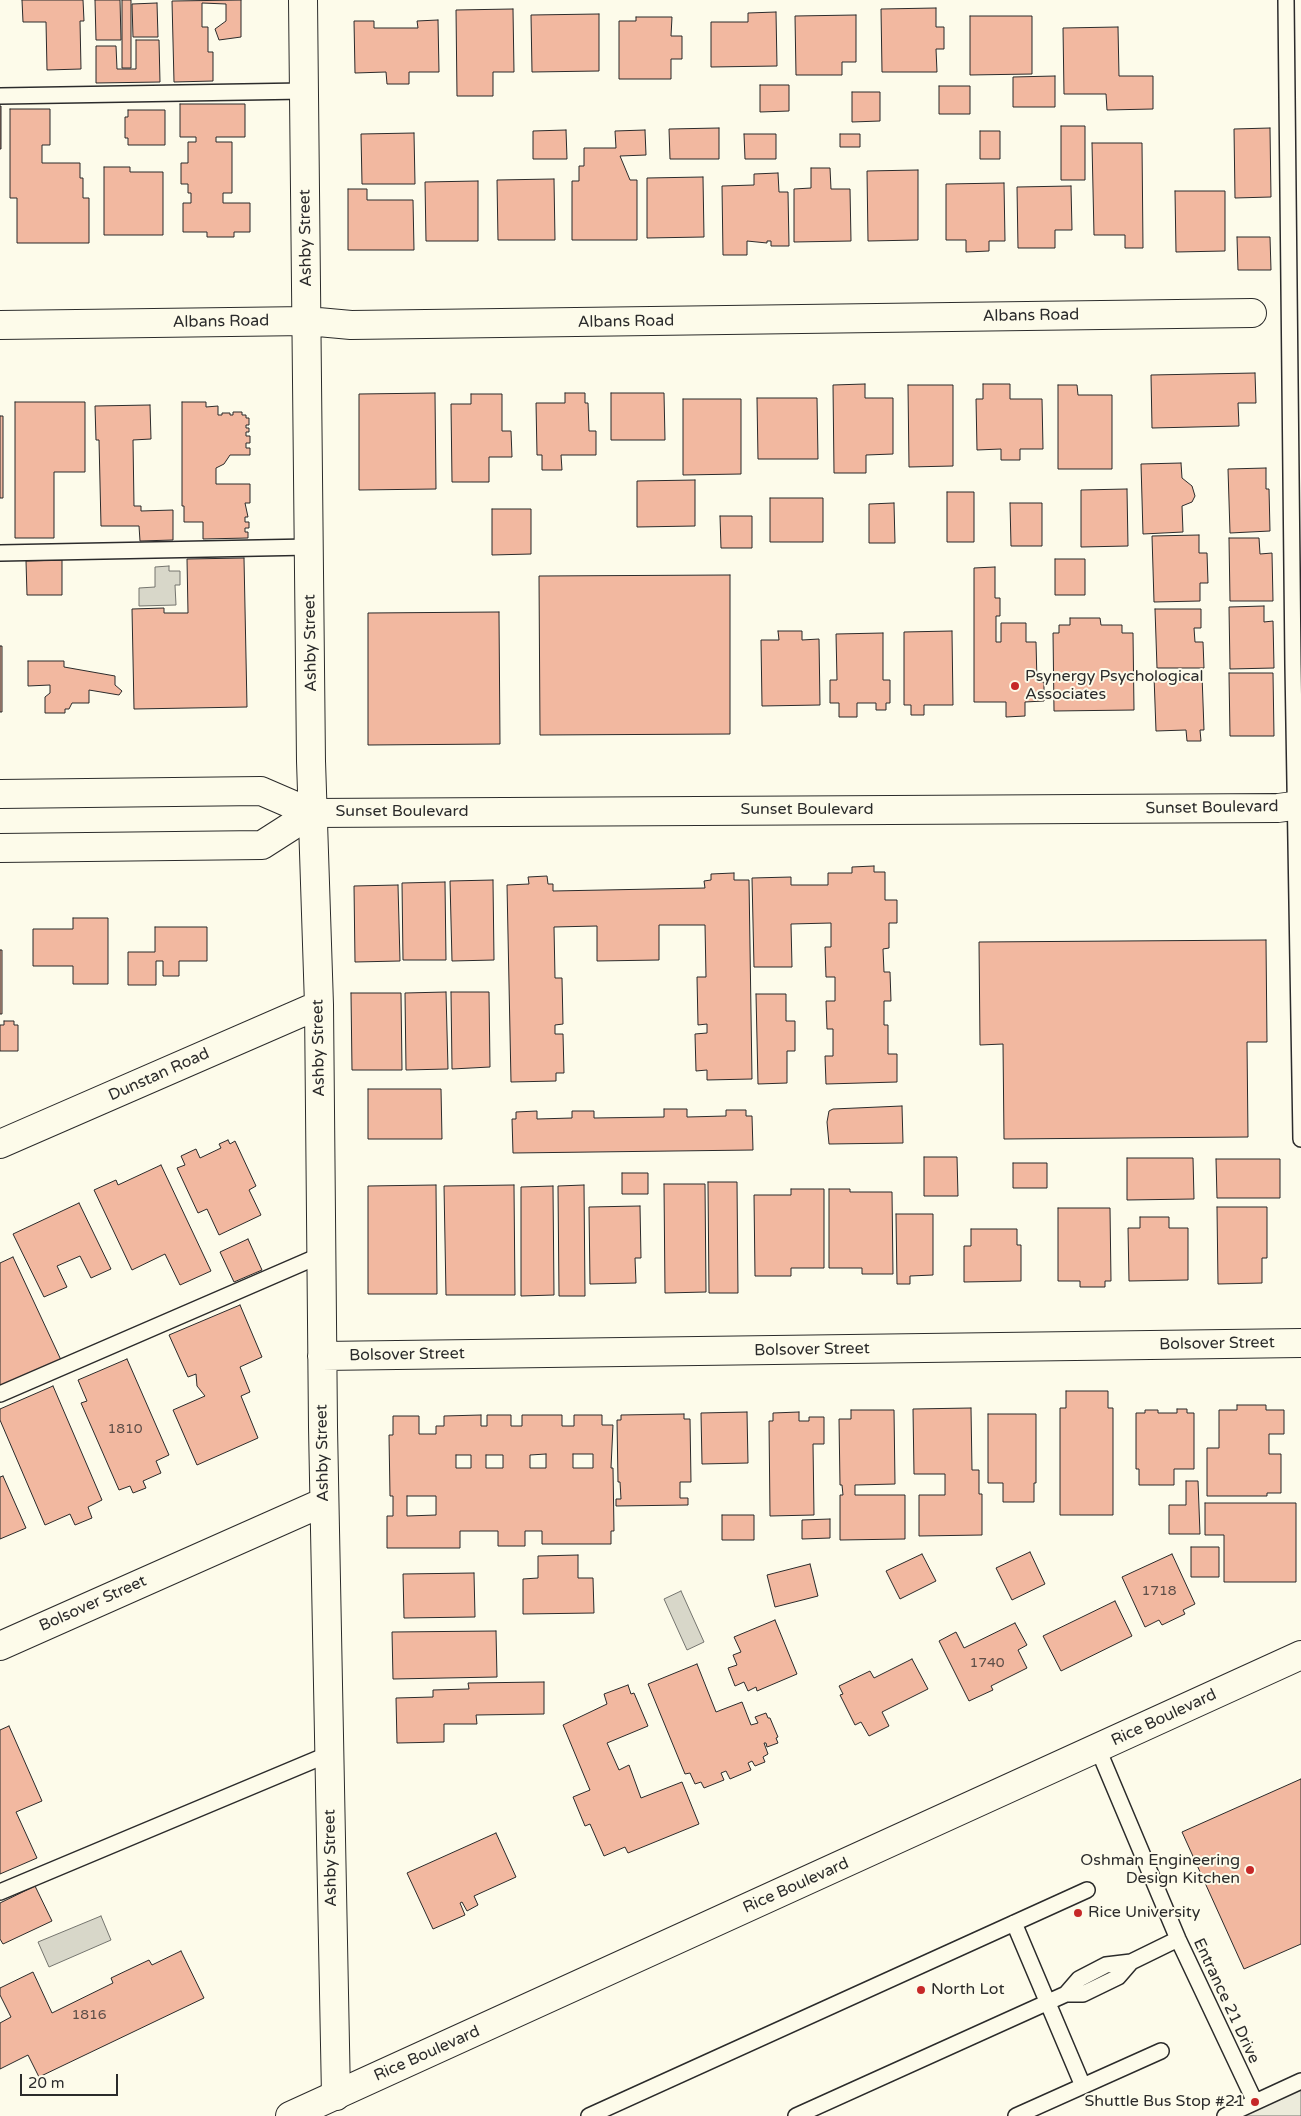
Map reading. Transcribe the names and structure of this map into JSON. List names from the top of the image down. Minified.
{"streets":{"street":["Ashby Street","Albans Road","Sunset Boulevard","Dunstan Road","Bolsover Street","Rice Boulevard"],"lane":["Entrance 21 Drive"]},"crossings":[["Ashby Street","Albans Road"],["Ashby Street","Sunset Boulevard"],["Ashby Street","Dunstan Road"],["Ashby Street","Bolsover Street"],["Ashby Street","Rice Boulevard"],["Rice Boulevard","Entrance 21 Drive"]],"places":["Psynergy Psychological Associates","Oshman Engineering Design Kitchen","Rice University","North Lot","Shuttle Bus Stop #21"],"house_numbers":["1810","1718","1740","1816"],"scale_bar":"20 m"}
